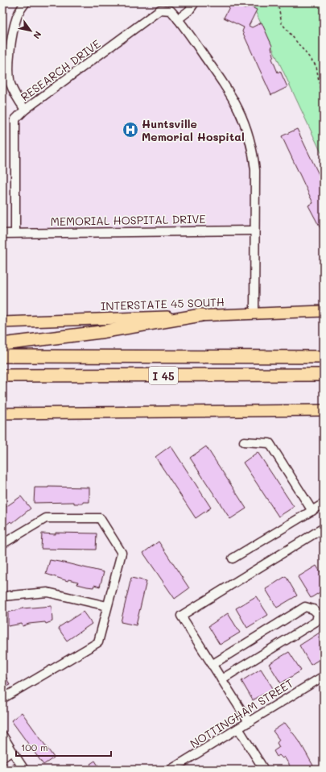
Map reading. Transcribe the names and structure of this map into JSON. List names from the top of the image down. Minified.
{"streets":{"highway":["I 45"],"main road":["INTERSTATE 45 SOUTH"],"street":["RESEARCH DRIVE","MEMORIAL HOSPITAL DRIVE","NOTTINGHAM STREET"]},"crossings":[["RESEARCH DRIVE","MEMORIAL HOSPITAL DRIVE"]],"places":{"hospital":["Huntsville Memorial Hospital"]},"scale_bar":"100 m","north":"bottom right"}
